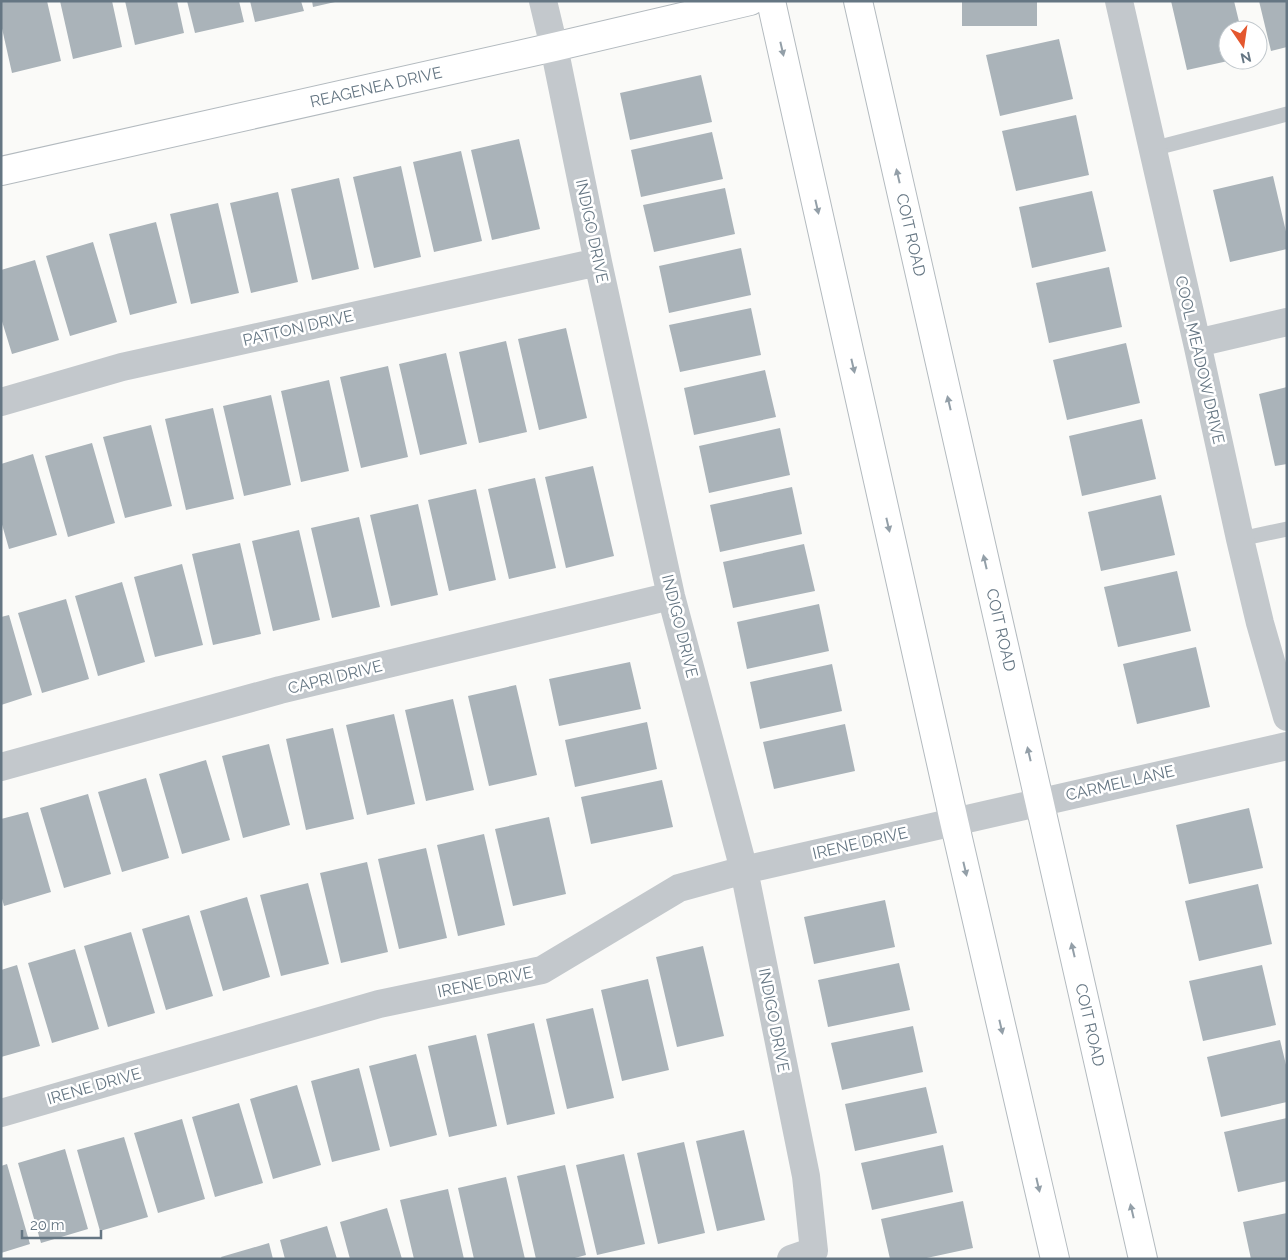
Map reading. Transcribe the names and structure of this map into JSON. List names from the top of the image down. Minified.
{"streets":{"main road":["REAGENEA DRIVE","COIT ROAD"],"street":["INDIGO DRIVE","PATTON DRIVE","COOL MEADOW DRIVE","CAPRI DRIVE","CARMEL LANE","IRENE DRIVE"]},"crossings":[["REAGENEA DRIVE","INDIGO DRIVE"],["INDIGO DRIVE","PATTON DRIVE"],["INDIGO DRIVE","CAPRI DRIVE"],["INDIGO DRIVE","IRENE DRIVE"],["COIT ROAD","CARMEL LANE"],["CARMEL LANE","IRENE DRIVE"]],"scale_bar":"20 m","north":"bottom"}
